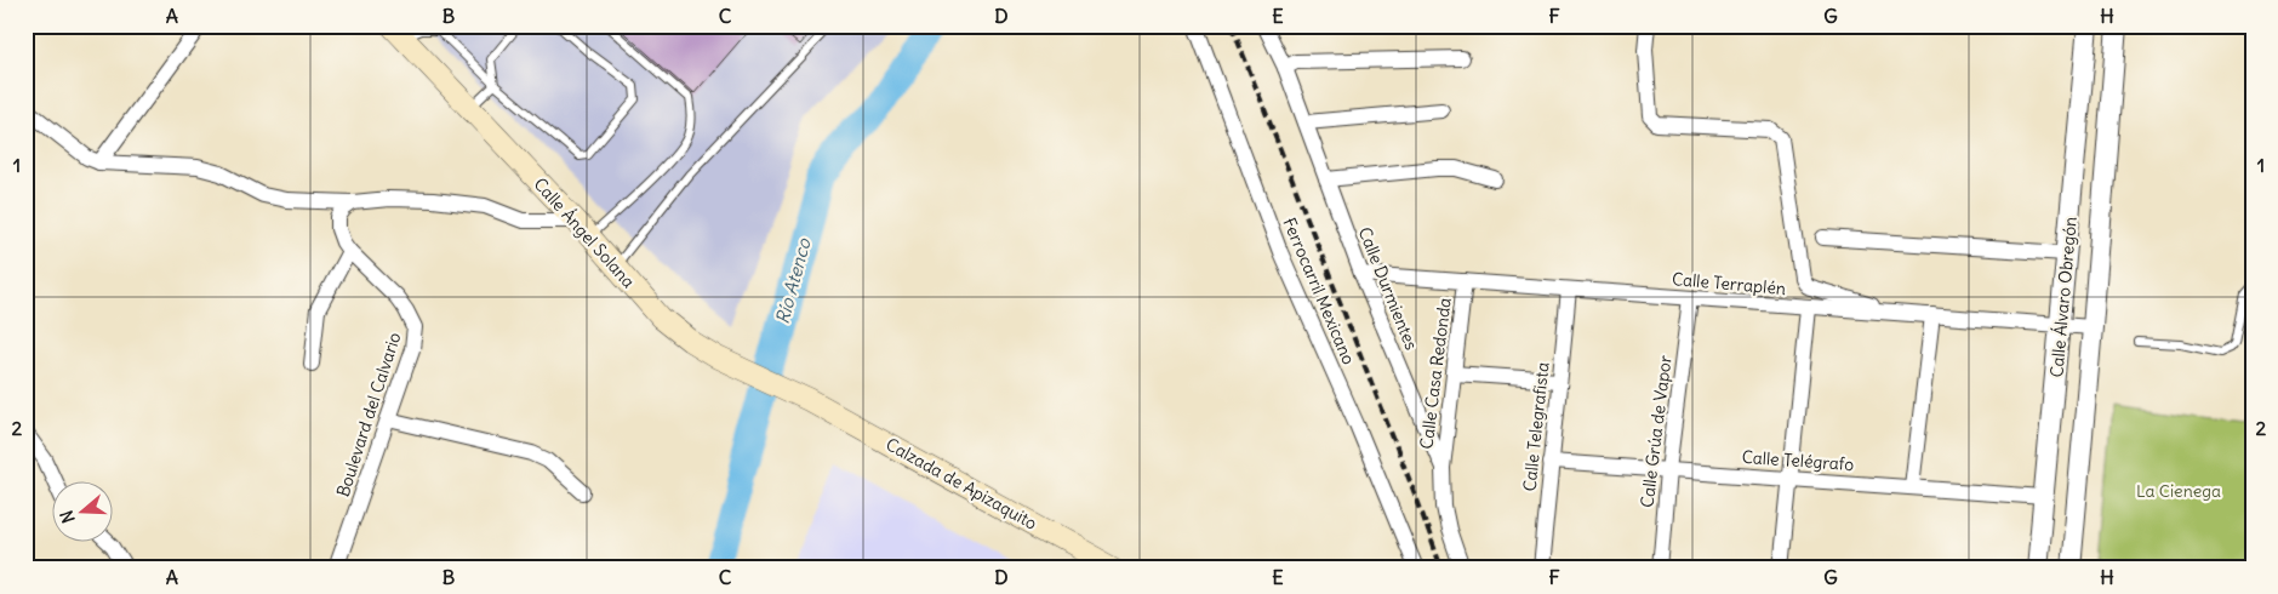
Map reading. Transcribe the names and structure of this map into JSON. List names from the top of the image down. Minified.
{"streets":{"main road":["Calle Ángel Solana","Calzada de Apizaquito"],"street":["Calle Terraplén","Calle Durmientes","Ferrocarril Mexicano","Calle Álvaro Obregón","Calle Casa Redonda","Boulevard del Calvario","Calle Telegrafista","Calle Grúa de Vapor","Calle Telégrafo"]},"crossings":[["Calle Ángel Solana","Calzada de Apizaquito"],["Calle Terraplén","Calle Durmientes"],["Calle Terraplén","Calle Álvaro Obregón"],["Calle Terraplén","Calle Casa Redonda"],["Calle Terraplén","Calle Telegrafista"],["Calle Terraplén","Calle Grúa de Vapor"],["Calle Durmientes","Calle Casa Redonda"],["Calle Álvaro Obregón","Calle Telégrafo"],["Calle Telegrafista","Calle Telégrafo"],["Calle Grúa de Vapor","Calle Telégrafo"]],"water":["Río Atenco"],"parks":["La Cienega"],"north":"left","grid":{"columns":["A","B","C","D","E","F","G","H"],"rows":["1","2"]}}
